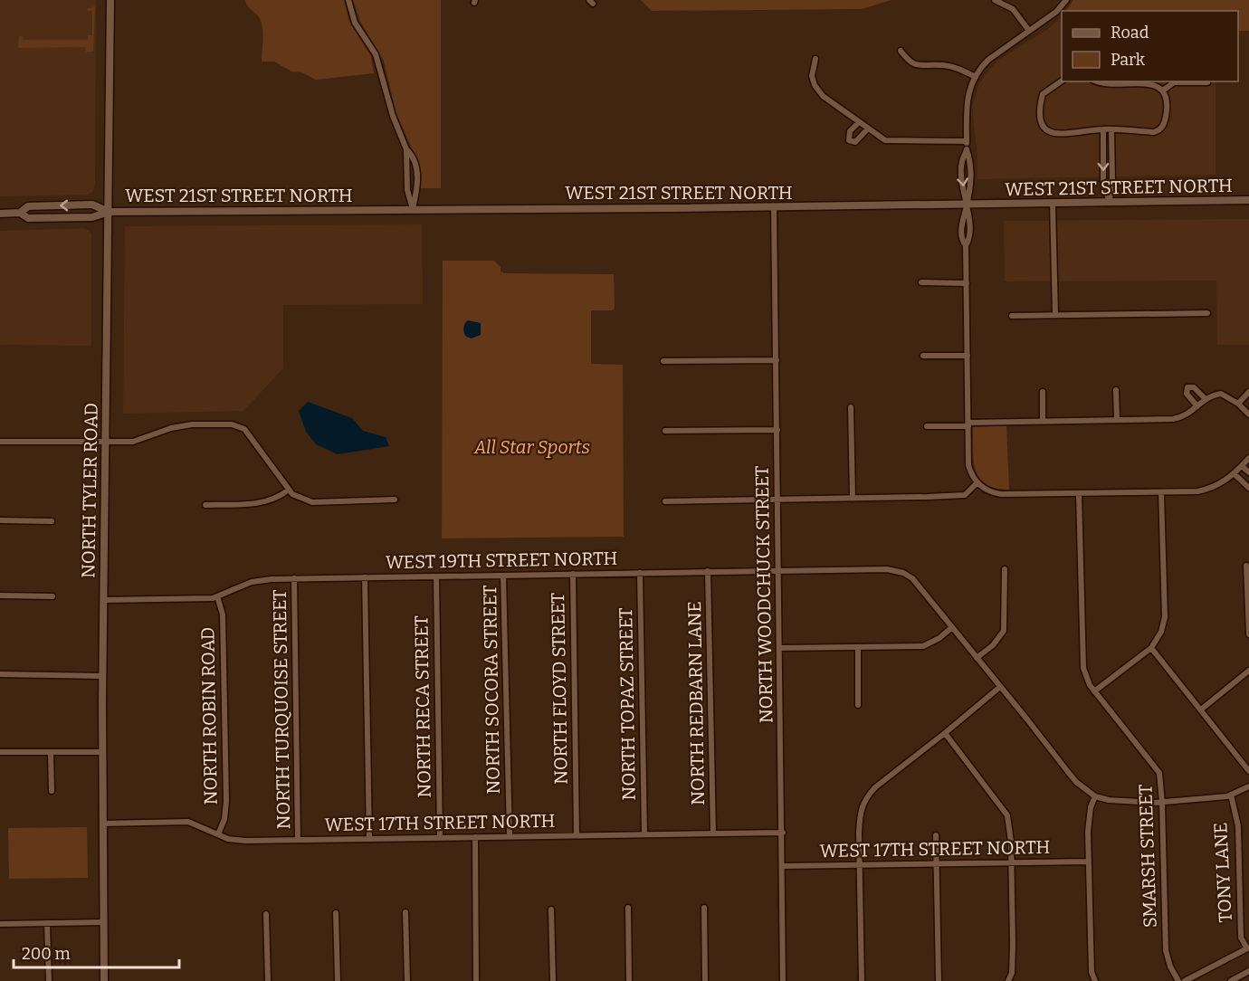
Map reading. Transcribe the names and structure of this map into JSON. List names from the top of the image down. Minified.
{"streets":{"main road":["WEST 21ST STREET NORTH","NORTH TYLER ROAD"],"street":["WEST 19TH STREET NORTH","NORTH WOODCHUCK STREET","NORTH FLOYD STREET","NORTH SOCORA STREET","NORTH REDBARN LANE","NORTH TOPAZ STREET","NORTH RECA STREET","NORTH TURQUOISE STREET","NORTH ROBIN ROAD","WEST 17TH STREET NORTH","SMARSH STREET","TONY LANE"]},"crossings":[["WEST 21ST STREET NORTH","NORTH TYLER ROAD"],["WEST 21ST STREET NORTH","NORTH WOODCHUCK STREET"],["NORTH TYLER ROAD","WEST 19TH STREET NORTH"],["NORTH TYLER ROAD","WEST 17TH STREET NORTH"],["WEST 19TH STREET NORTH","NORTH WOODCHUCK STREET"],["WEST 19TH STREET NORTH","NORTH FLOYD STREET"],["WEST 19TH STREET NORTH","NORTH SOCORA STREET"],["WEST 19TH STREET NORTH","NORTH REDBARN LANE"],["WEST 19TH STREET NORTH","NORTH TOPAZ STREET"],["WEST 19TH STREET NORTH","NORTH RECA STREET"],["WEST 19TH STREET NORTH","NORTH TURQUOISE STREET"],["WEST 19TH STREET NORTH","NORTH ROBIN ROAD"],["NORTH WOODCHUCK STREET","WEST 17TH STREET NORTH"],["NORTH FLOYD STREET","WEST 17TH STREET NORTH"],["NORTH SOCORA STREET","WEST 17TH STREET NORTH"],["NORTH REDBARN LANE","WEST 17TH STREET NORTH"],["NORTH TOPAZ STREET","WEST 17TH STREET NORTH"],["NORTH RECA STREET","WEST 17TH STREET NORTH"],["NORTH TURQUOISE STREET","WEST 17TH STREET NORTH"],["NORTH ROBIN ROAD","WEST 17TH STREET NORTH"]],"parks":["All Star Sports"],"legend":["Road","Park"],"scale_bar":"200 m"}
